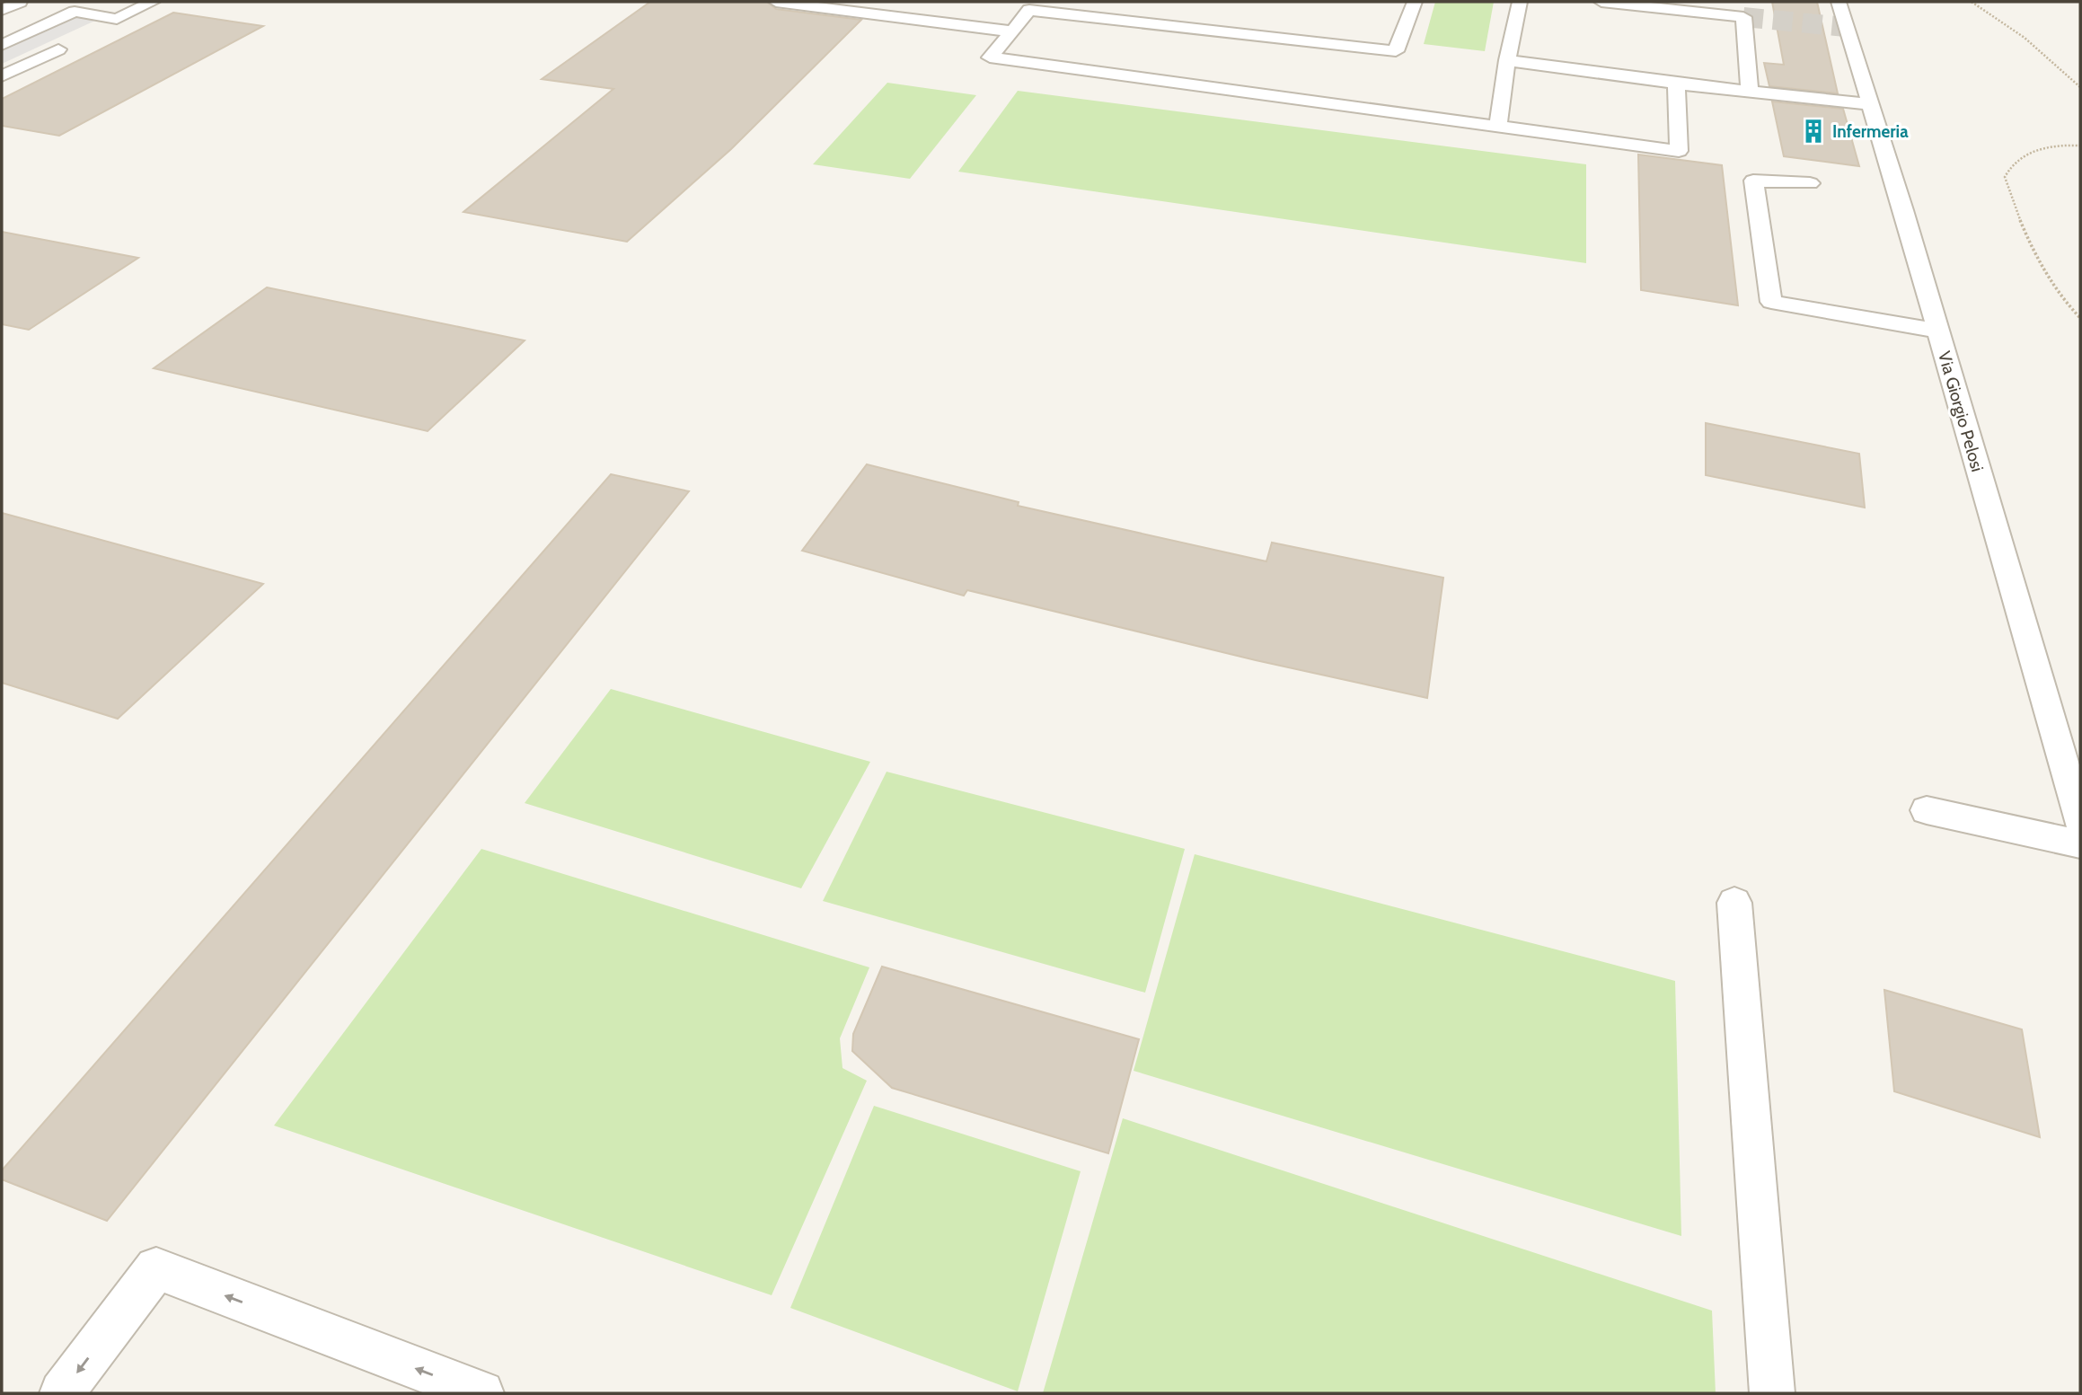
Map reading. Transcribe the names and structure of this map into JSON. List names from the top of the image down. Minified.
{"streets":{"lane":["Via Giorgio Pelosi"]},"places":{"building":["Infermeria"]}}
